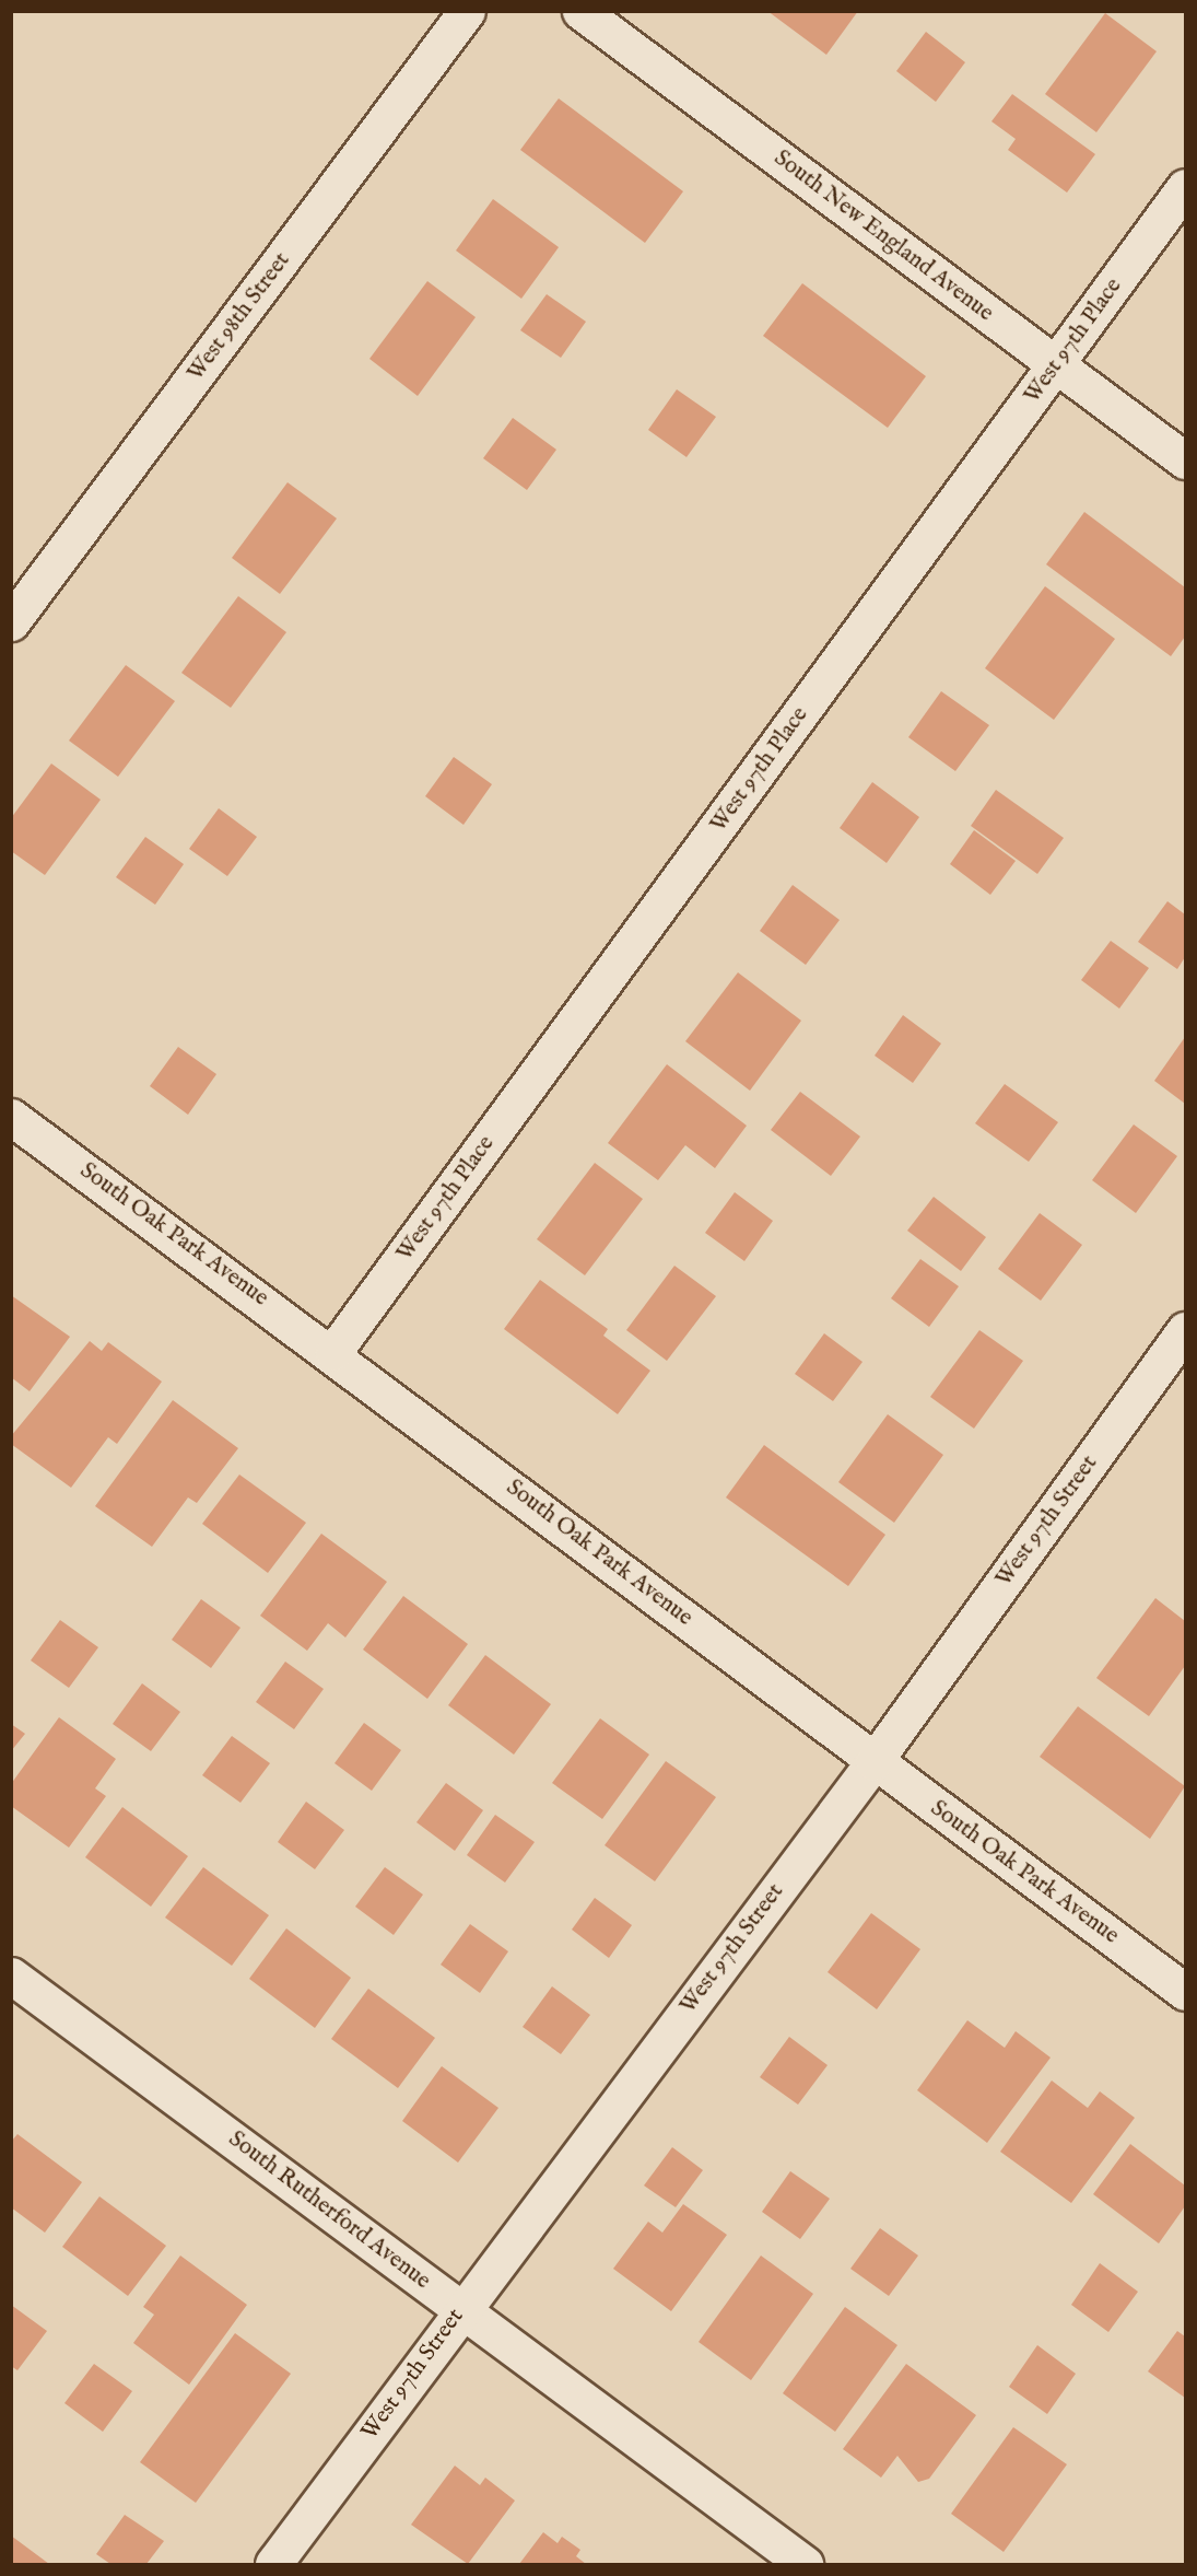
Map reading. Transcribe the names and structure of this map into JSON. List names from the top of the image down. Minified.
{"streets":{"street":["South New England Avenue","West 98th Street","West 97th Place","South Oak Park Avenue","West 97th Street","South Rutherford Avenue"]},"crossings":[["South New England Avenue","West 97th Place"],["West 97th Place","South Oak Park Avenue"],["South Oak Park Avenue","West 97th Street"],["West 97th Street","South Rutherford Avenue"]]}
